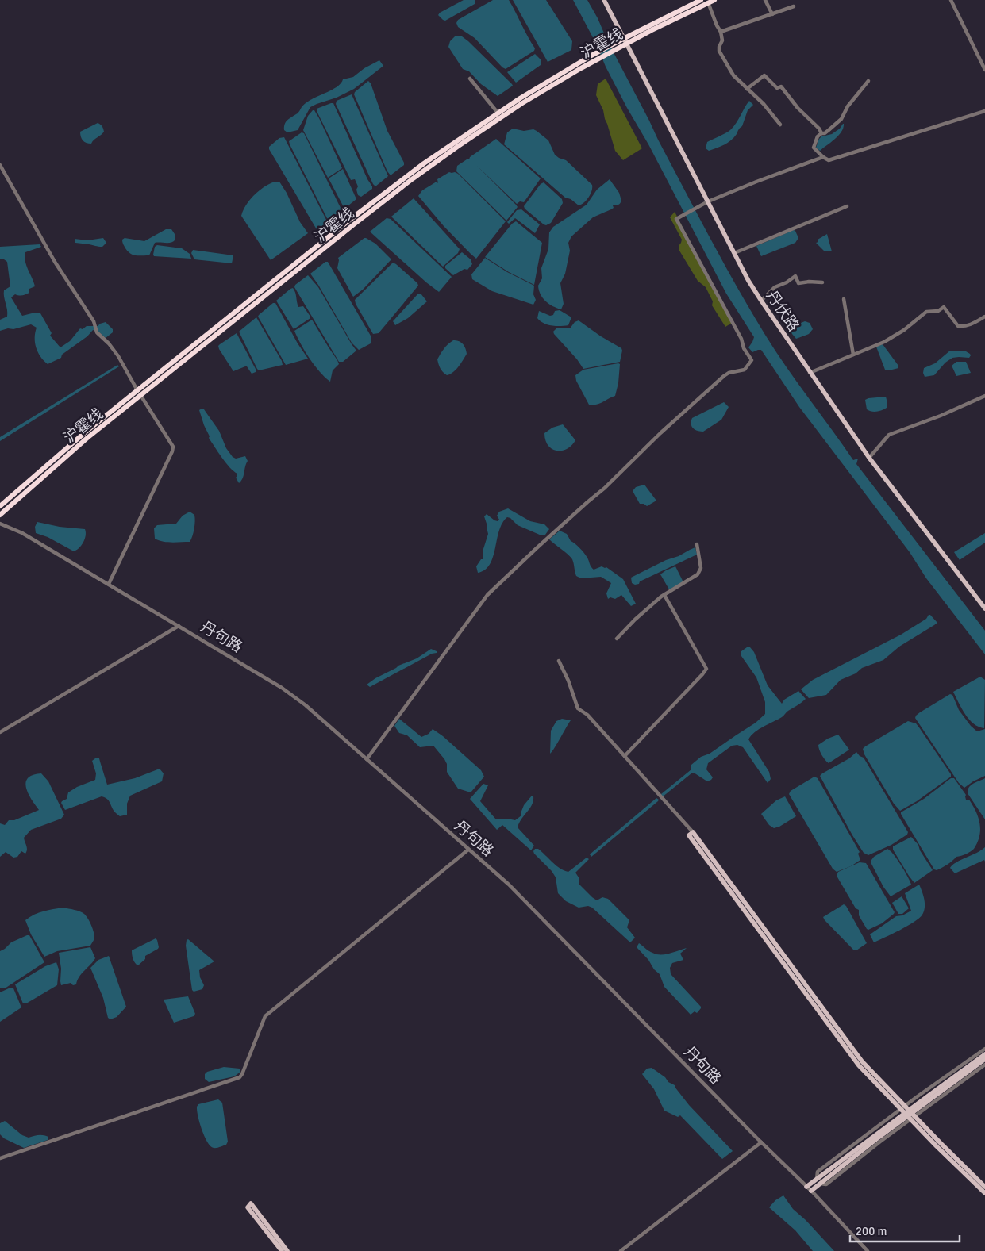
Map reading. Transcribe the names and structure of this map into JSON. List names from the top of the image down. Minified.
{"streets":{"highway":["沪霍线"],"main road":["丹伏路"],"street":["丹句路"]},"crossings":[["沪霍线","丹伏路"]],"scale_bar":"200 m"}
